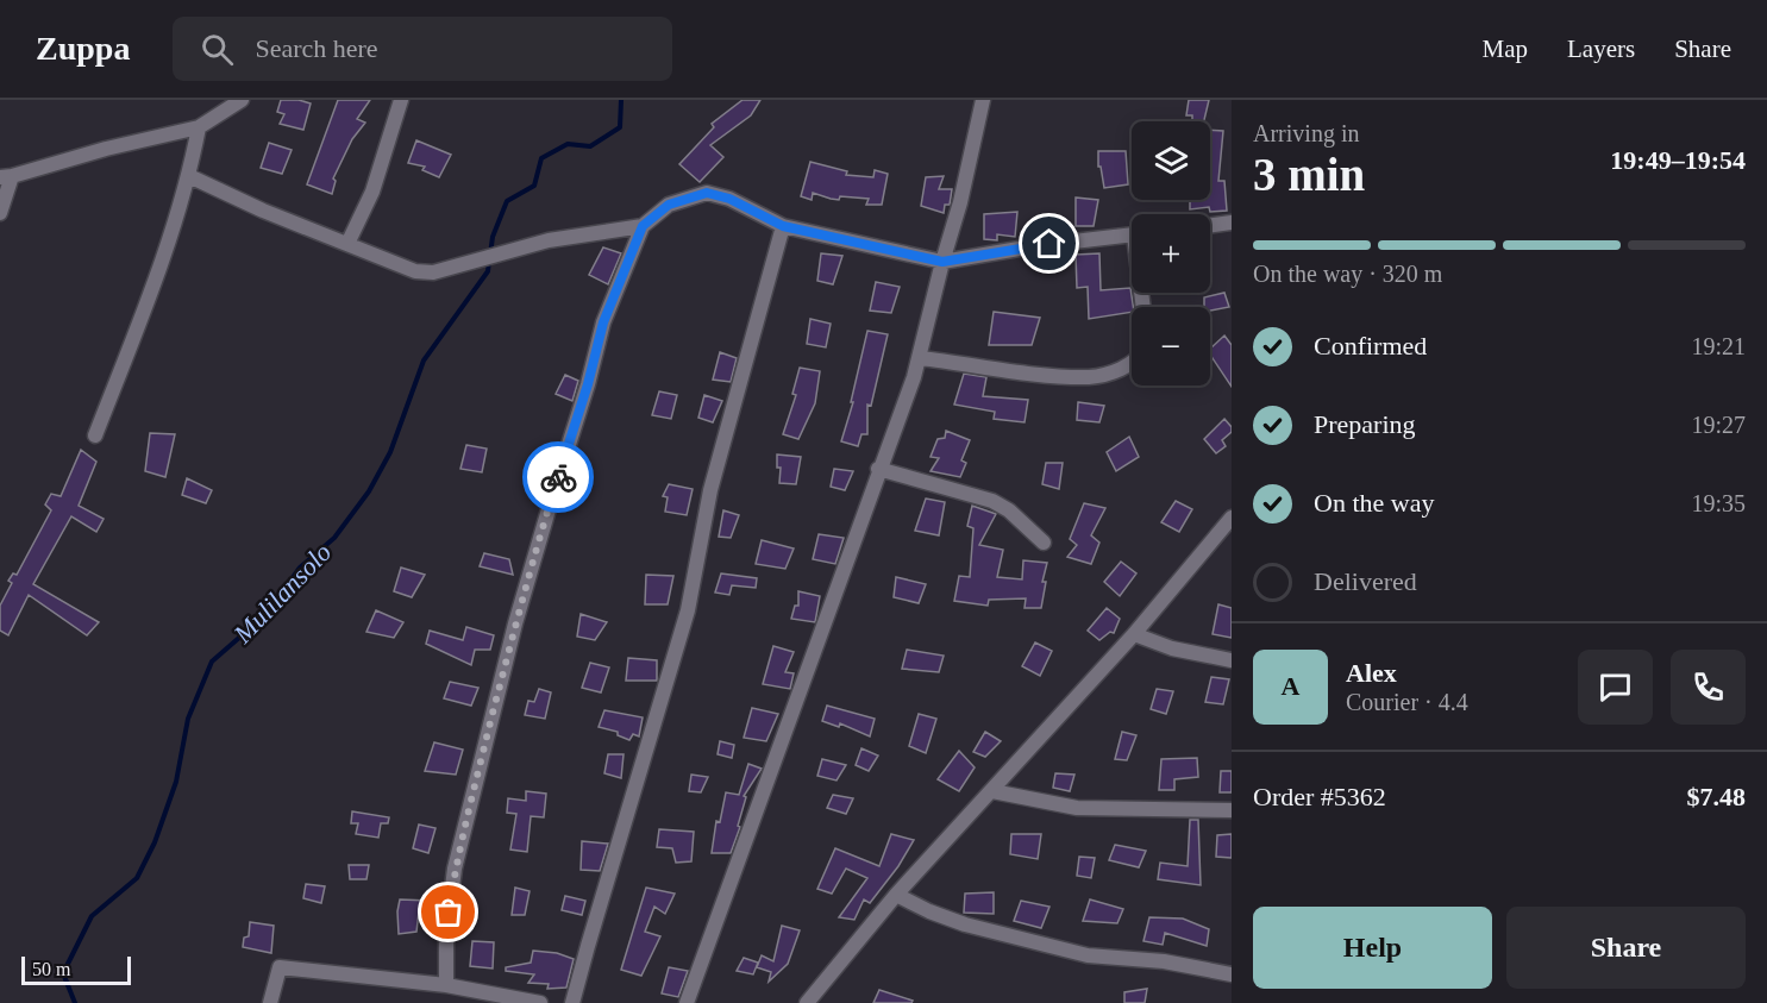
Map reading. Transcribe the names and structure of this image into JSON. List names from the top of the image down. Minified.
{"water":["Mulilansolo"],"scale_bar":"50 m","page":{"header":"Zuppa","search":"Search here","nav":["Map","Layers","Share"],"heading":["3 min","Arriving in","19:49–19:54"],"panel":["Alex","Courier · 4.4","Order #5362","$7.48"],"map_buttons":["+","−"],"bar":"On the way · 320 m","list":[["Confirmed","19:21"],["Preparing","19:27"],["On the way","19:35"],"Delivered"],"round":"A","buttons":["Help","Share"],"scale":"50 m"}}
